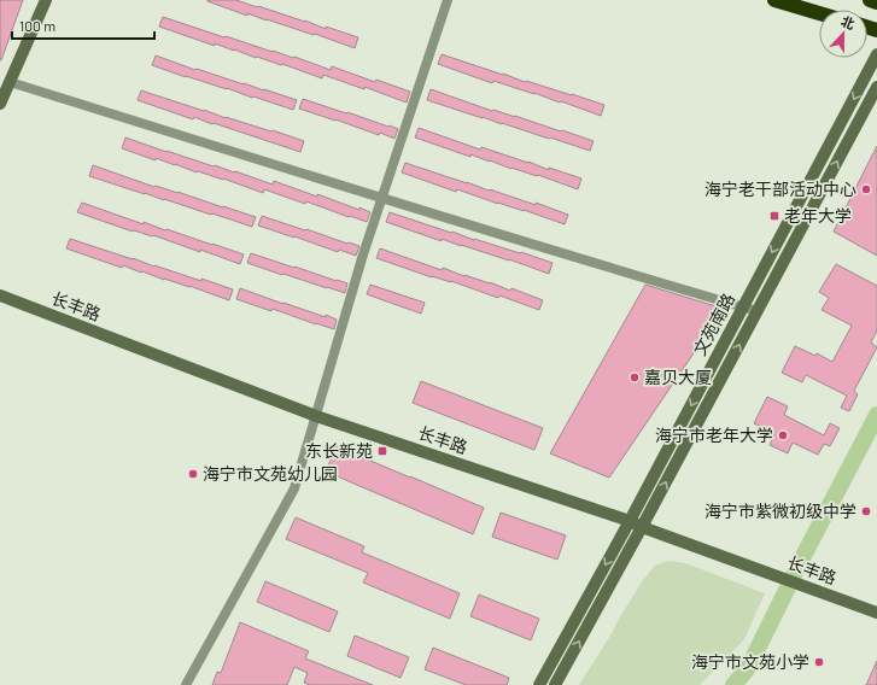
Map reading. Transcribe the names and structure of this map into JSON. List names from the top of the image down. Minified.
{"streets":{"main road":["长丰路","文苑南路"]},"crossings":[["长丰路","文苑南路"]],"places":{"other":["海宁老干部活动中心","嘉贝大厦","海宁市老年大学","海宁市文苑幼儿园","海宁市紫微初级中学","海宁市文苑小学"],"transit":["老年大学","东长新苑"]},"scale_bar":"100 m","north":"top"}
